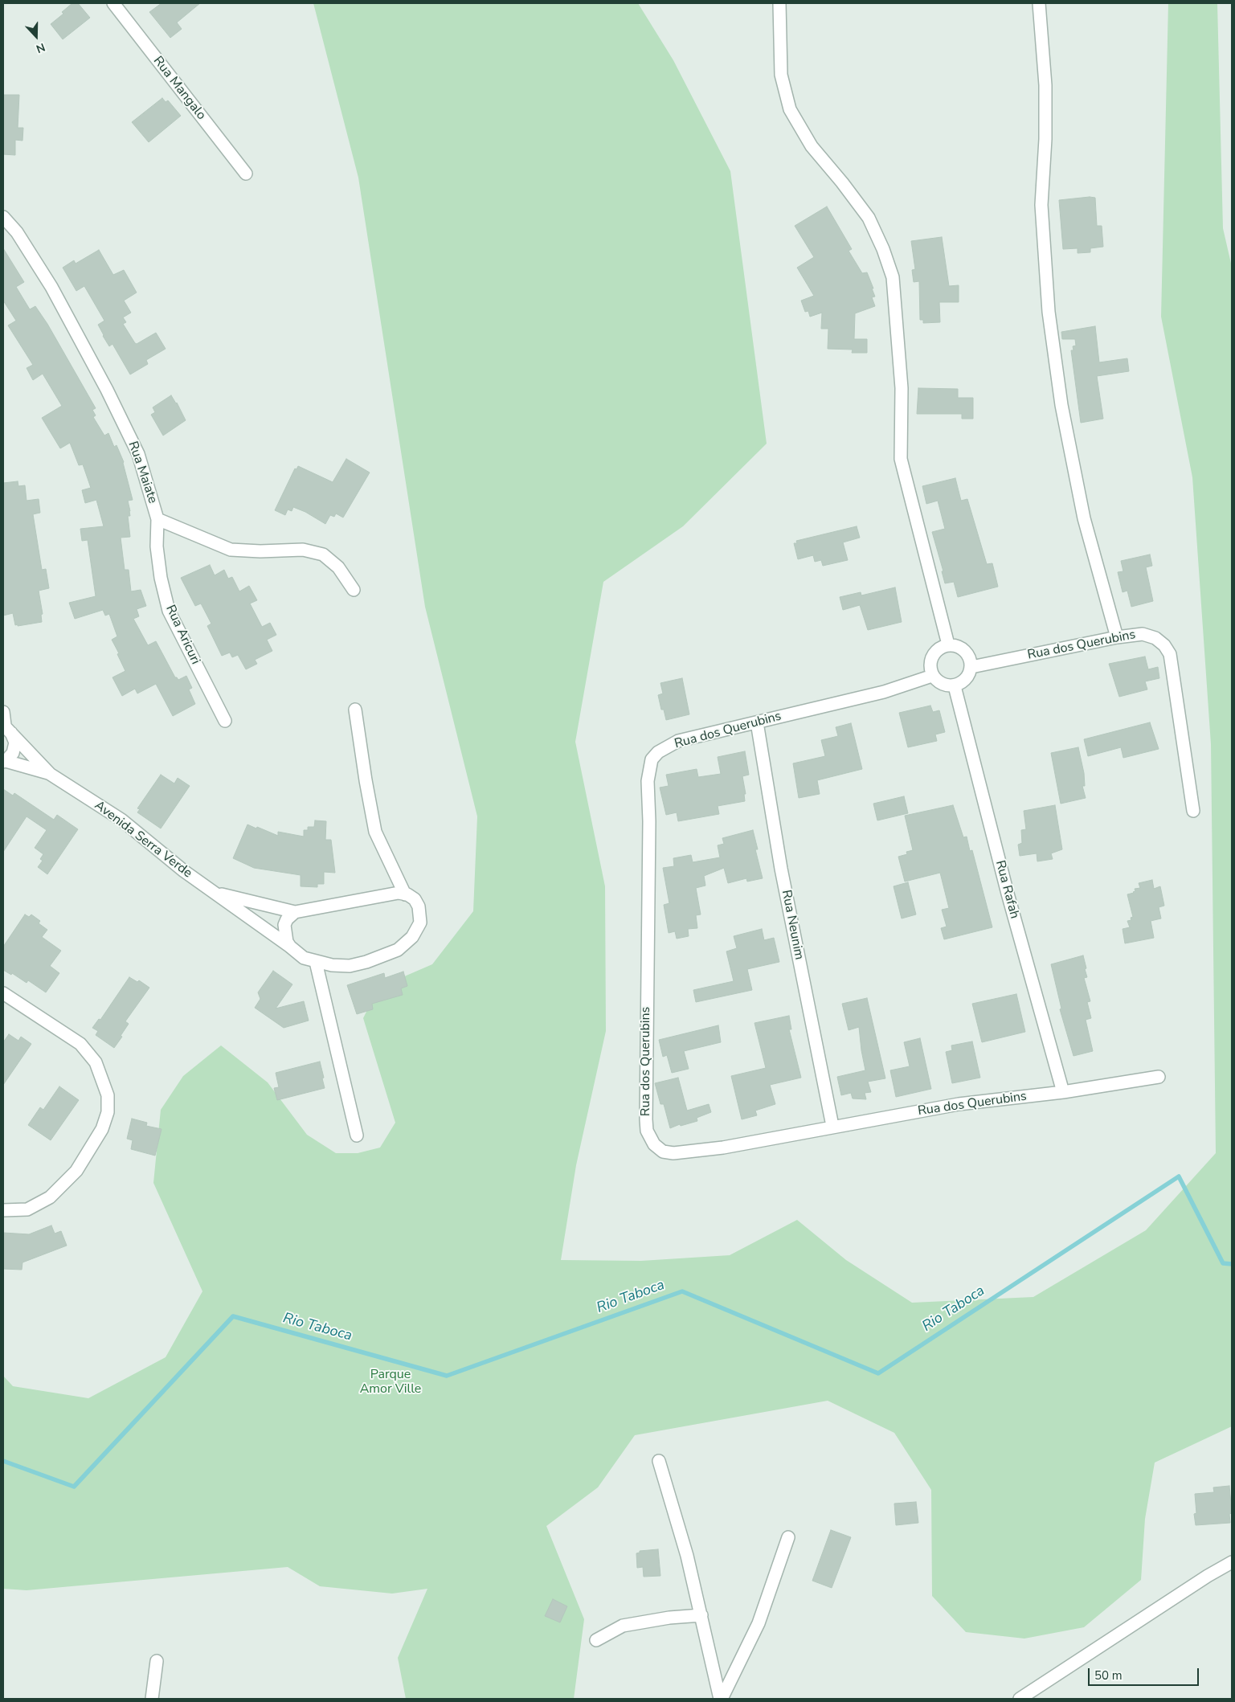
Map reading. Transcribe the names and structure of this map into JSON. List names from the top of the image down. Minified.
{"streets":{"street":["Rua Mangalo","Rua Maiate","Rua Aricuri","Rua dos Querubins","Avenida Serra Verde","Rua Rafah","Rua Neunim"]},"crossings":[["Rua Maiate","Rua Aricuri"],["Rua dos Querubins","Rua Rafah"],["Rua dos Querubins","Rua Neunim"]],"water":["Rio Taboca"],"parks":["Parque Amor Ville"],"scale_bar":"50 m","north":"bottom"}
